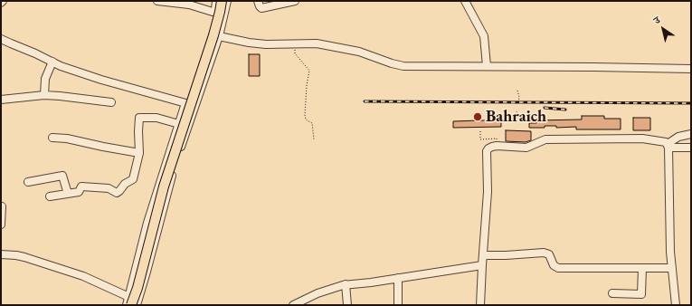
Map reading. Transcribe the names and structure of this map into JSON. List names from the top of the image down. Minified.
{"places":["Bahraich"],"north":"top left"}
